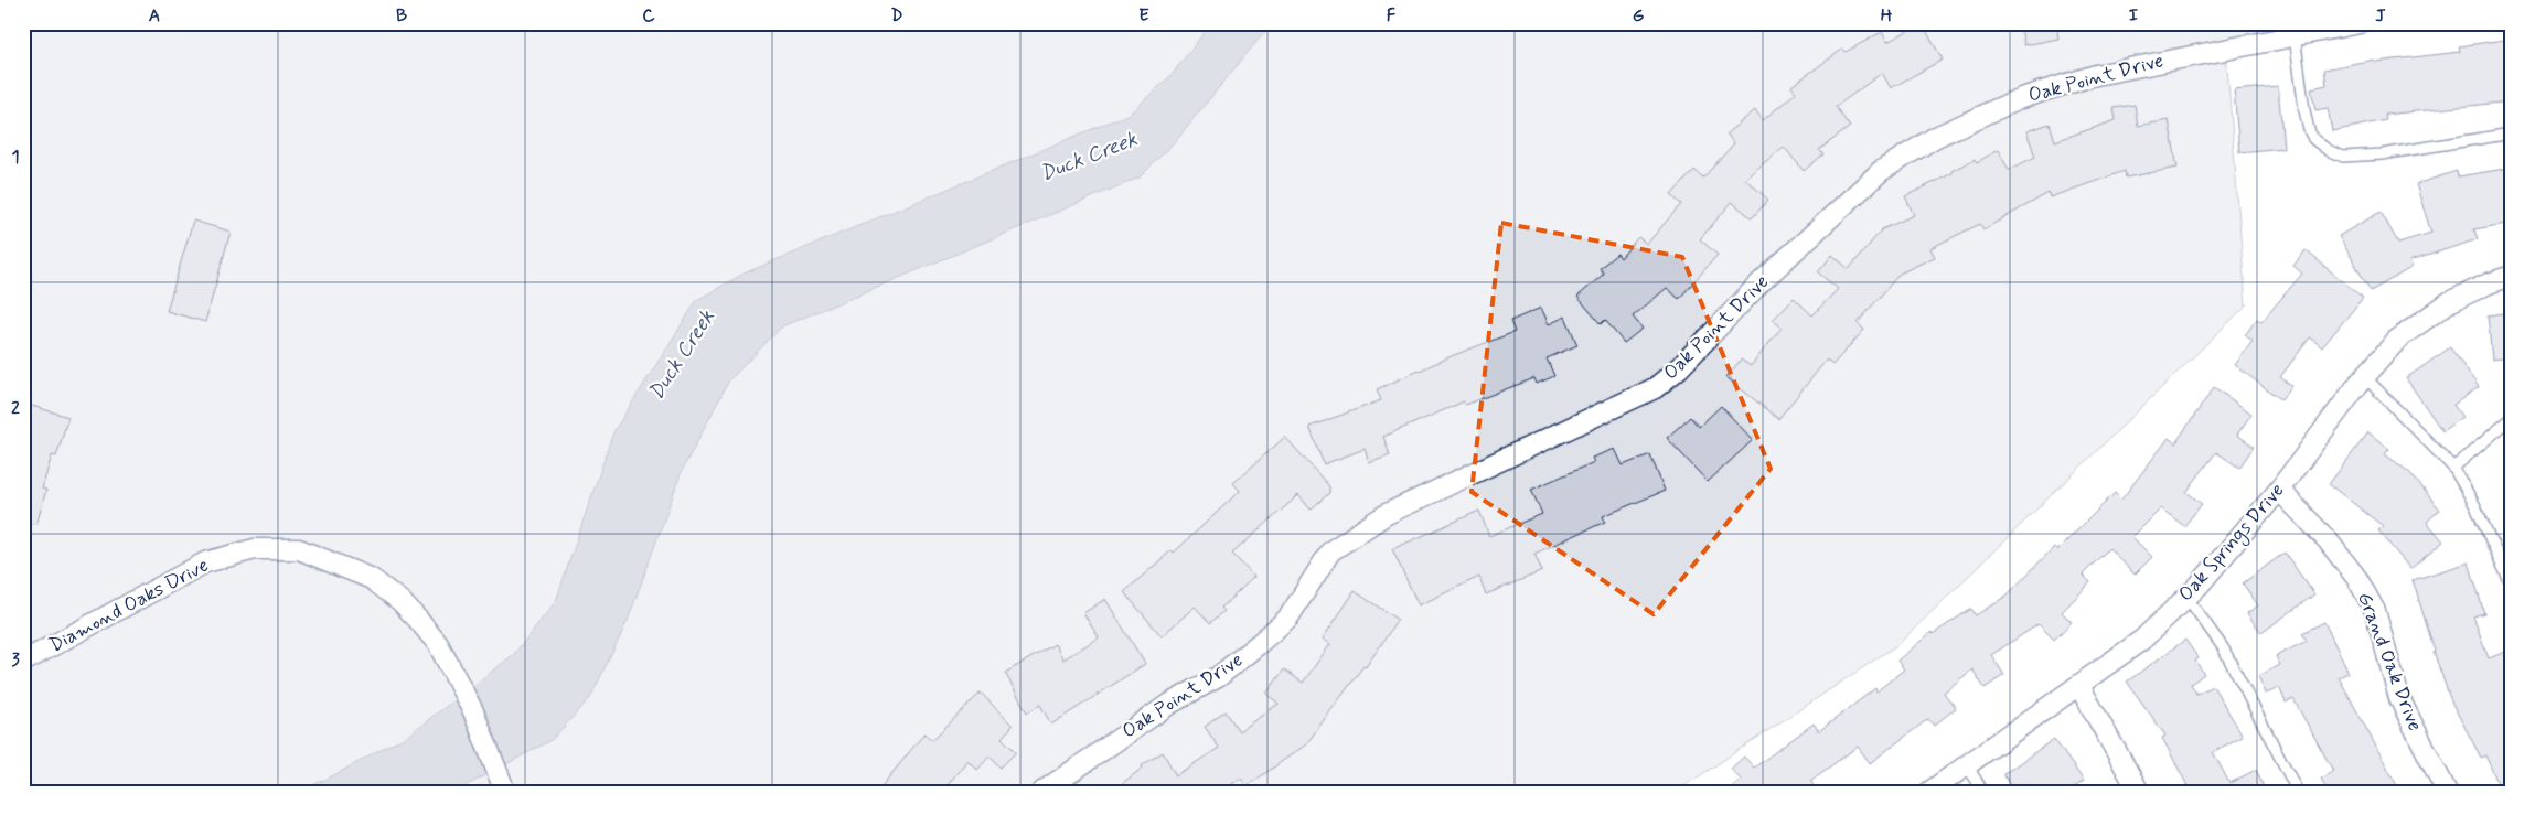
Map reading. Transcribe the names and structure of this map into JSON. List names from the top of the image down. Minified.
{"streets":{"street":["Oak Point Drive","Oak Springs Drive","Diamond Oaks Drive","Grand Oak Drive"]},"crossings":[["Oak Springs Drive","Grand Oak Drive"]],"water":["Duck Creek"],"grid":{"columns":["A","B","C","D","E","F","G","H","I","J"],"rows":["1","2","3"]}}
